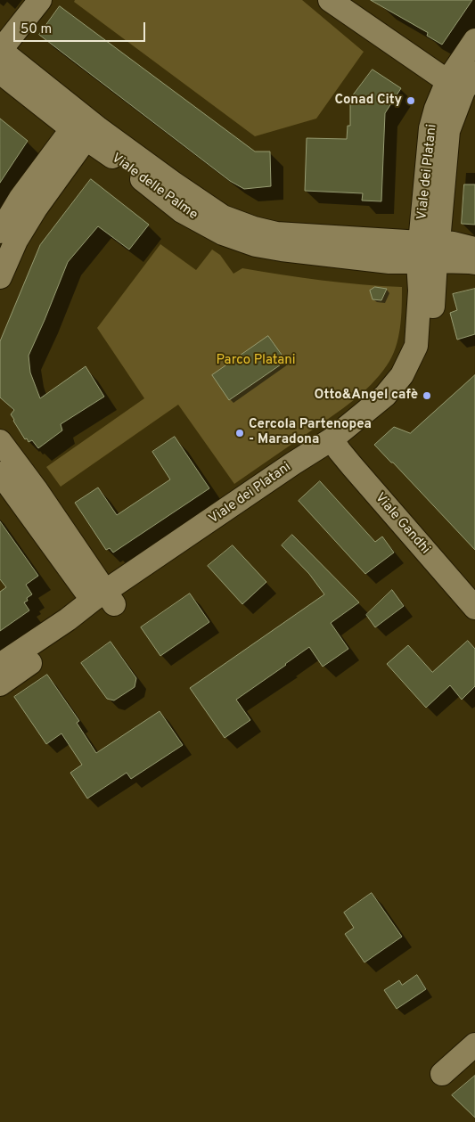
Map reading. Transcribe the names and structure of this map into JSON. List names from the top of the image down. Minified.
{"streets":{"street":["Viale dei Platani","Viale delle Palme","Viale Gandhi"]},"crossings":[["Viale dei Platani","Viale delle Palme"],["Viale dei Platani","Viale Gandhi"]],"parks":["Parco Platani"],"places":["Conad City","Otto&Angel cafè","Cercola Partenopea - Maradona"],"scale_bar":"50 m"}
